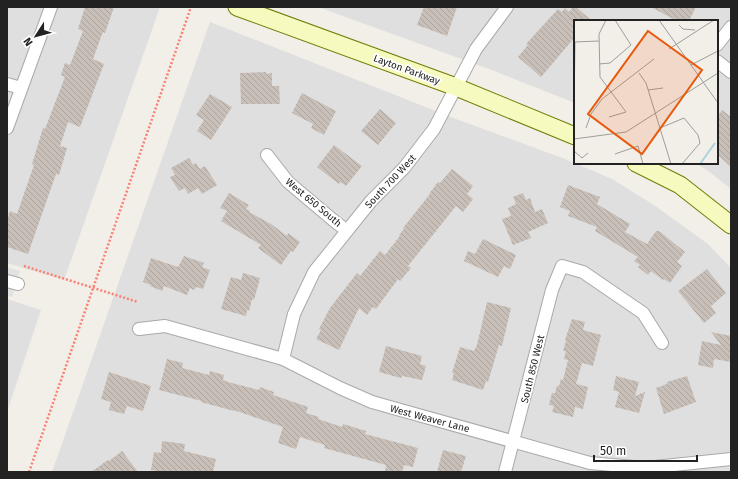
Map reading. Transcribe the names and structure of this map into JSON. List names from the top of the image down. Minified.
{"streets":{"main road":["Layton Parkway"],"street":["South 700 West","West 650 South","South 850 West","West Weaver Lane"]},"crossings":[["Layton Parkway","South 700 West"],["South 700 West","West 650 South"],["South 700 West","West Weaver Lane"],["South 850 West","West Weaver Lane"]],"scale_bar":"50 m","north":"bottom left"}
